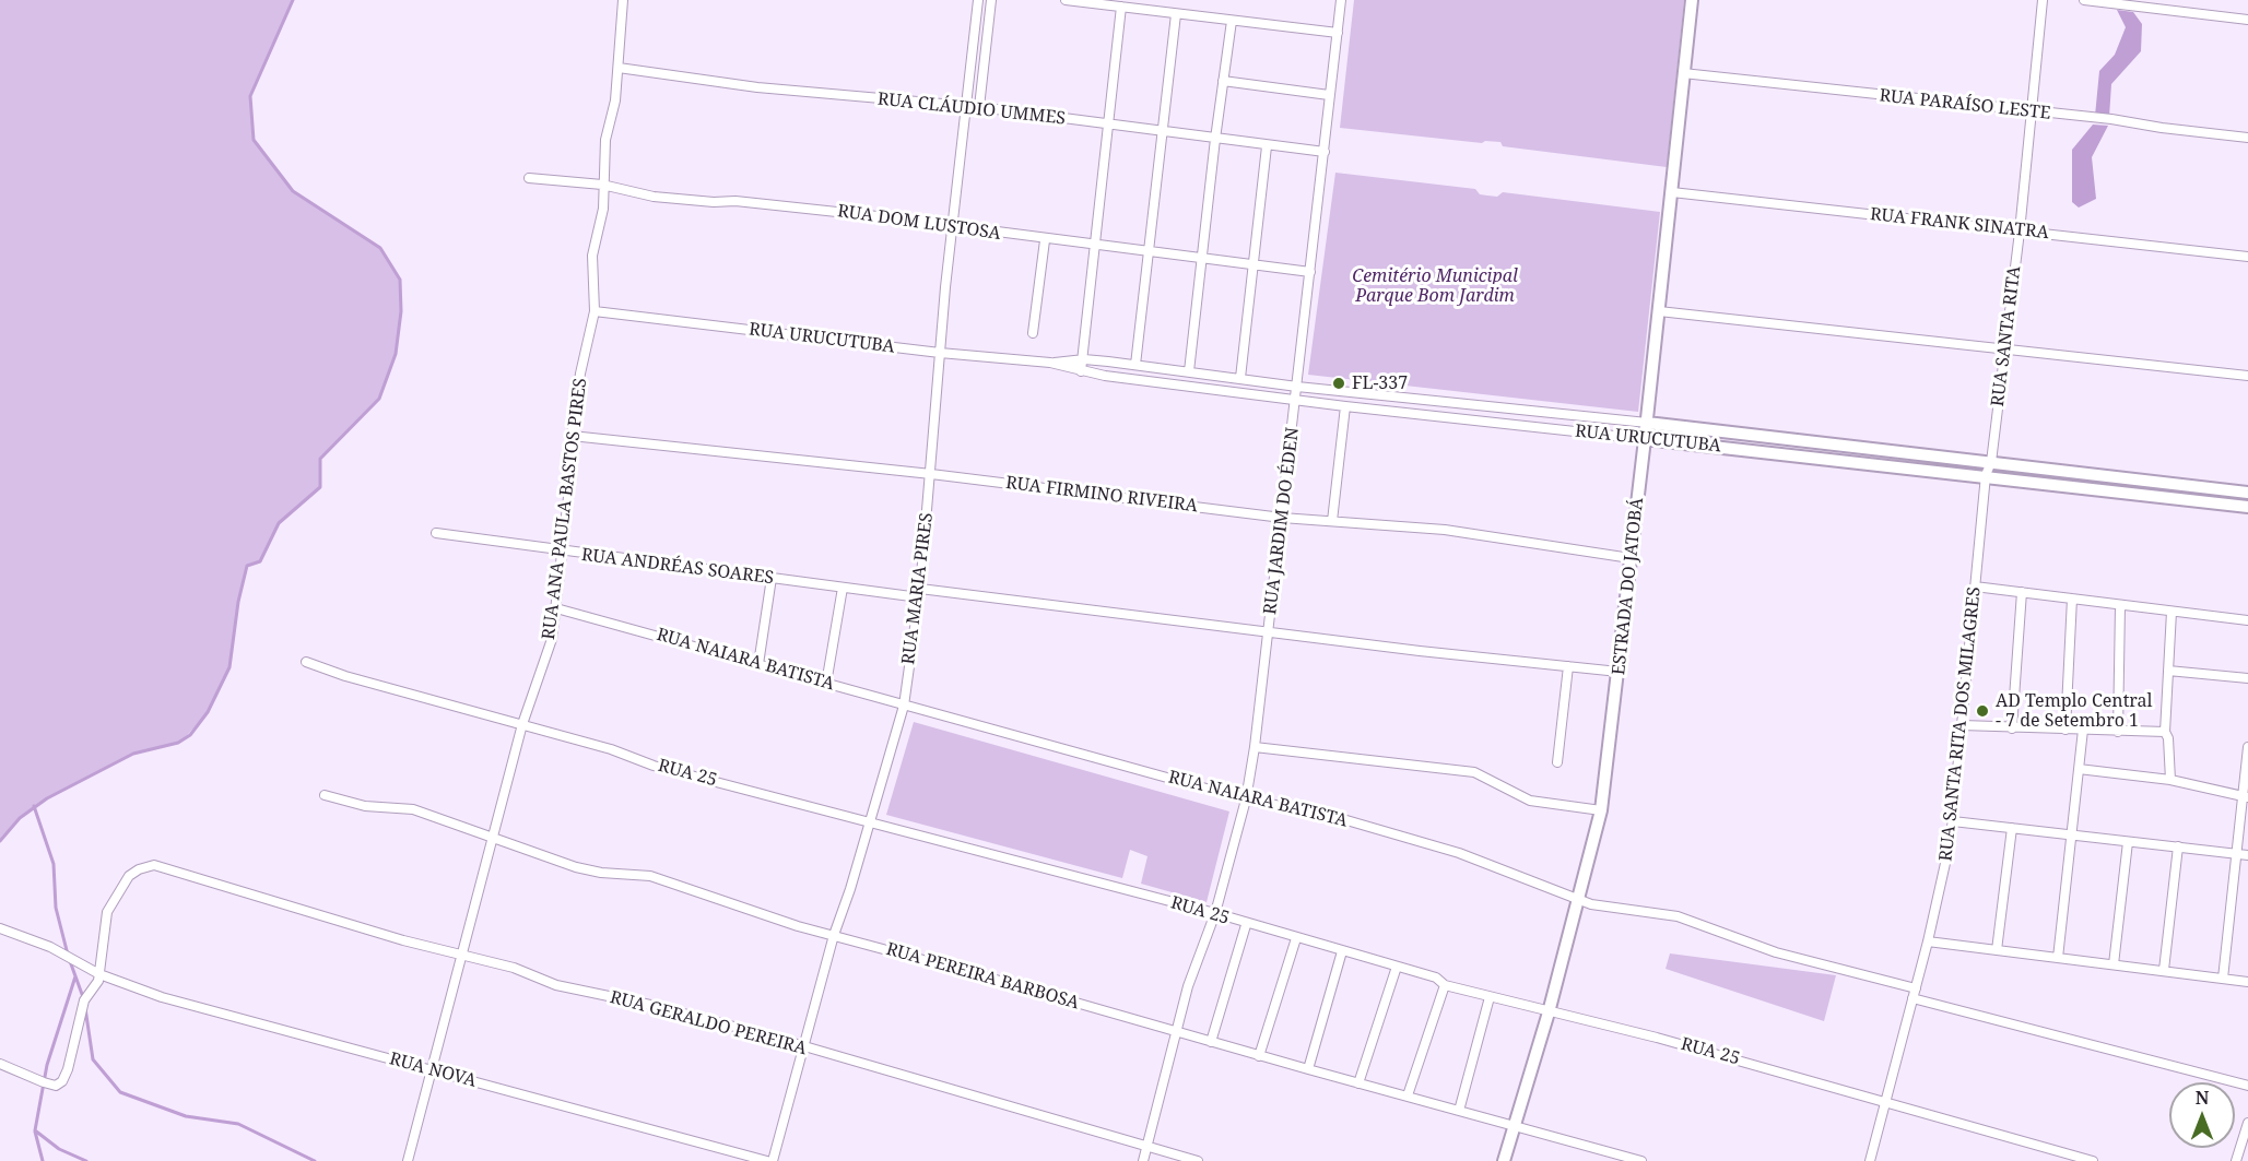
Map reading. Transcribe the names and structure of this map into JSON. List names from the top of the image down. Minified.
{"streets":{"street":["RUA PARAÍSO LESTE","RUA CLÁUDIO UMMES","RUA DOM LUSTOSA","RUA FRANK SINATRA","RUA SANTA RITA","RUA URUCUTUBA","RUA FIRMINO RIVEIRA","RUA ANA PAULA BASTOS PIRES","RUA JARDIM DO ÉDEN","RUA ANDRÉAS SOARES","ESTRADA DO JATOBÁ","RUA MARIA PIRES","RUA NAIARA BATISTA","RUA SANTA RITA DOS MILAGRES","RUA 25","RUA PEREIRA BARBOSA","RUA GERALDO PEREIRA","RUA NOVA"]},"crossings":[["RUA PARAÍSO LESTE","RUA SANTA RITA"],["RUA PARAÍSO LESTE","ESTRADA DO JATOBÁ"],["RUA CLÁUDIO UMMES","RUA ANA PAULA BASTOS PIRES"],["RUA CLÁUDIO UMMES","RUA JARDIM DO ÉDEN"],["RUA CLÁUDIO UMMES","RUA MARIA PIRES"],["RUA DOM LUSTOSA","RUA ANA PAULA BASTOS PIRES"],["RUA DOM LUSTOSA","RUA JARDIM DO ÉDEN"],["RUA DOM LUSTOSA","RUA MARIA PIRES"],["RUA FRANK SINATRA","RUA SANTA RITA"],["RUA FRANK SINATRA","ESTRADA DO JATOBÁ"],["RUA SANTA RITA","RUA URUCUTUBA"],["RUA SANTA RITA","RUA SANTA RITA DOS MILAGRES"],["RUA URUCUTUBA","RUA ANA PAULA BASTOS PIRES"],["RUA URUCUTUBA","RUA JARDIM DO ÉDEN"],["RUA URUCUTUBA","ESTRADA DO JATOBÁ"],["RUA URUCUTUBA","RUA MARIA PIRES"],["RUA URUCUTUBA","RUA SANTA RITA DOS MILAGRES"],["RUA FIRMINO RIVEIRA","RUA ANA PAULA BASTOS PIRES"],["RUA FIRMINO RIVEIRA","RUA JARDIM DO ÉDEN"],["RUA FIRMINO RIVEIRA","ESTRADA DO JATOBÁ"],["RUA FIRMINO RIVEIRA","RUA MARIA PIRES"],["RUA ANA PAULA BASTOS PIRES","RUA ANDRÉAS SOARES"],["RUA ANA PAULA BASTOS PIRES","RUA NAIARA BATISTA"],["RUA ANA PAULA BASTOS PIRES","RUA 25"],["RUA ANA PAULA BASTOS PIRES","RUA PEREIRA BARBOSA"],["RUA ANA PAULA BASTOS PIRES","RUA GERALDO PEREIRA"],["RUA ANA PAULA BASTOS PIRES","RUA NOVA"],["RUA JARDIM DO ÉDEN","RUA ANDRÉAS SOARES"],["RUA JARDIM DO ÉDEN","RUA NAIARA BATISTA"],["RUA JARDIM DO ÉDEN","RUA 25"],["RUA JARDIM DO ÉDEN","RUA PEREIRA BARBOSA"],["RUA JARDIM DO ÉDEN","RUA GERALDO PEREIRA"],["RUA ANDRÉAS SOARES","RUA MARIA PIRES"],["ESTRADA DO JATOBÁ","RUA NAIARA BATISTA"],["ESTRADA DO JATOBÁ","RUA 25"],["ESTRADA DO JATOBÁ","RUA PEREIRA BARBOSA"],["RUA MARIA PIRES","RUA NAIARA BATISTA"],["RUA MARIA PIRES","RUA 25"],["RUA MARIA PIRES","RUA PEREIRA BARBOSA"],["RUA MARIA PIRES","RUA GERALDO PEREIRA"],["RUA NAIARA BATISTA","RUA SANTA RITA DOS MILAGRES"],["RUA SANTA RITA DOS MILAGRES","RUA 25"],["RUA GERALDO PEREIRA","RUA NOVA"]],"parks":["Cemitério Municipal Parque Bom Jardim"],"places":["FL-337","AD Templo Central - 7 de Setembro 1"],"north":"top"}
